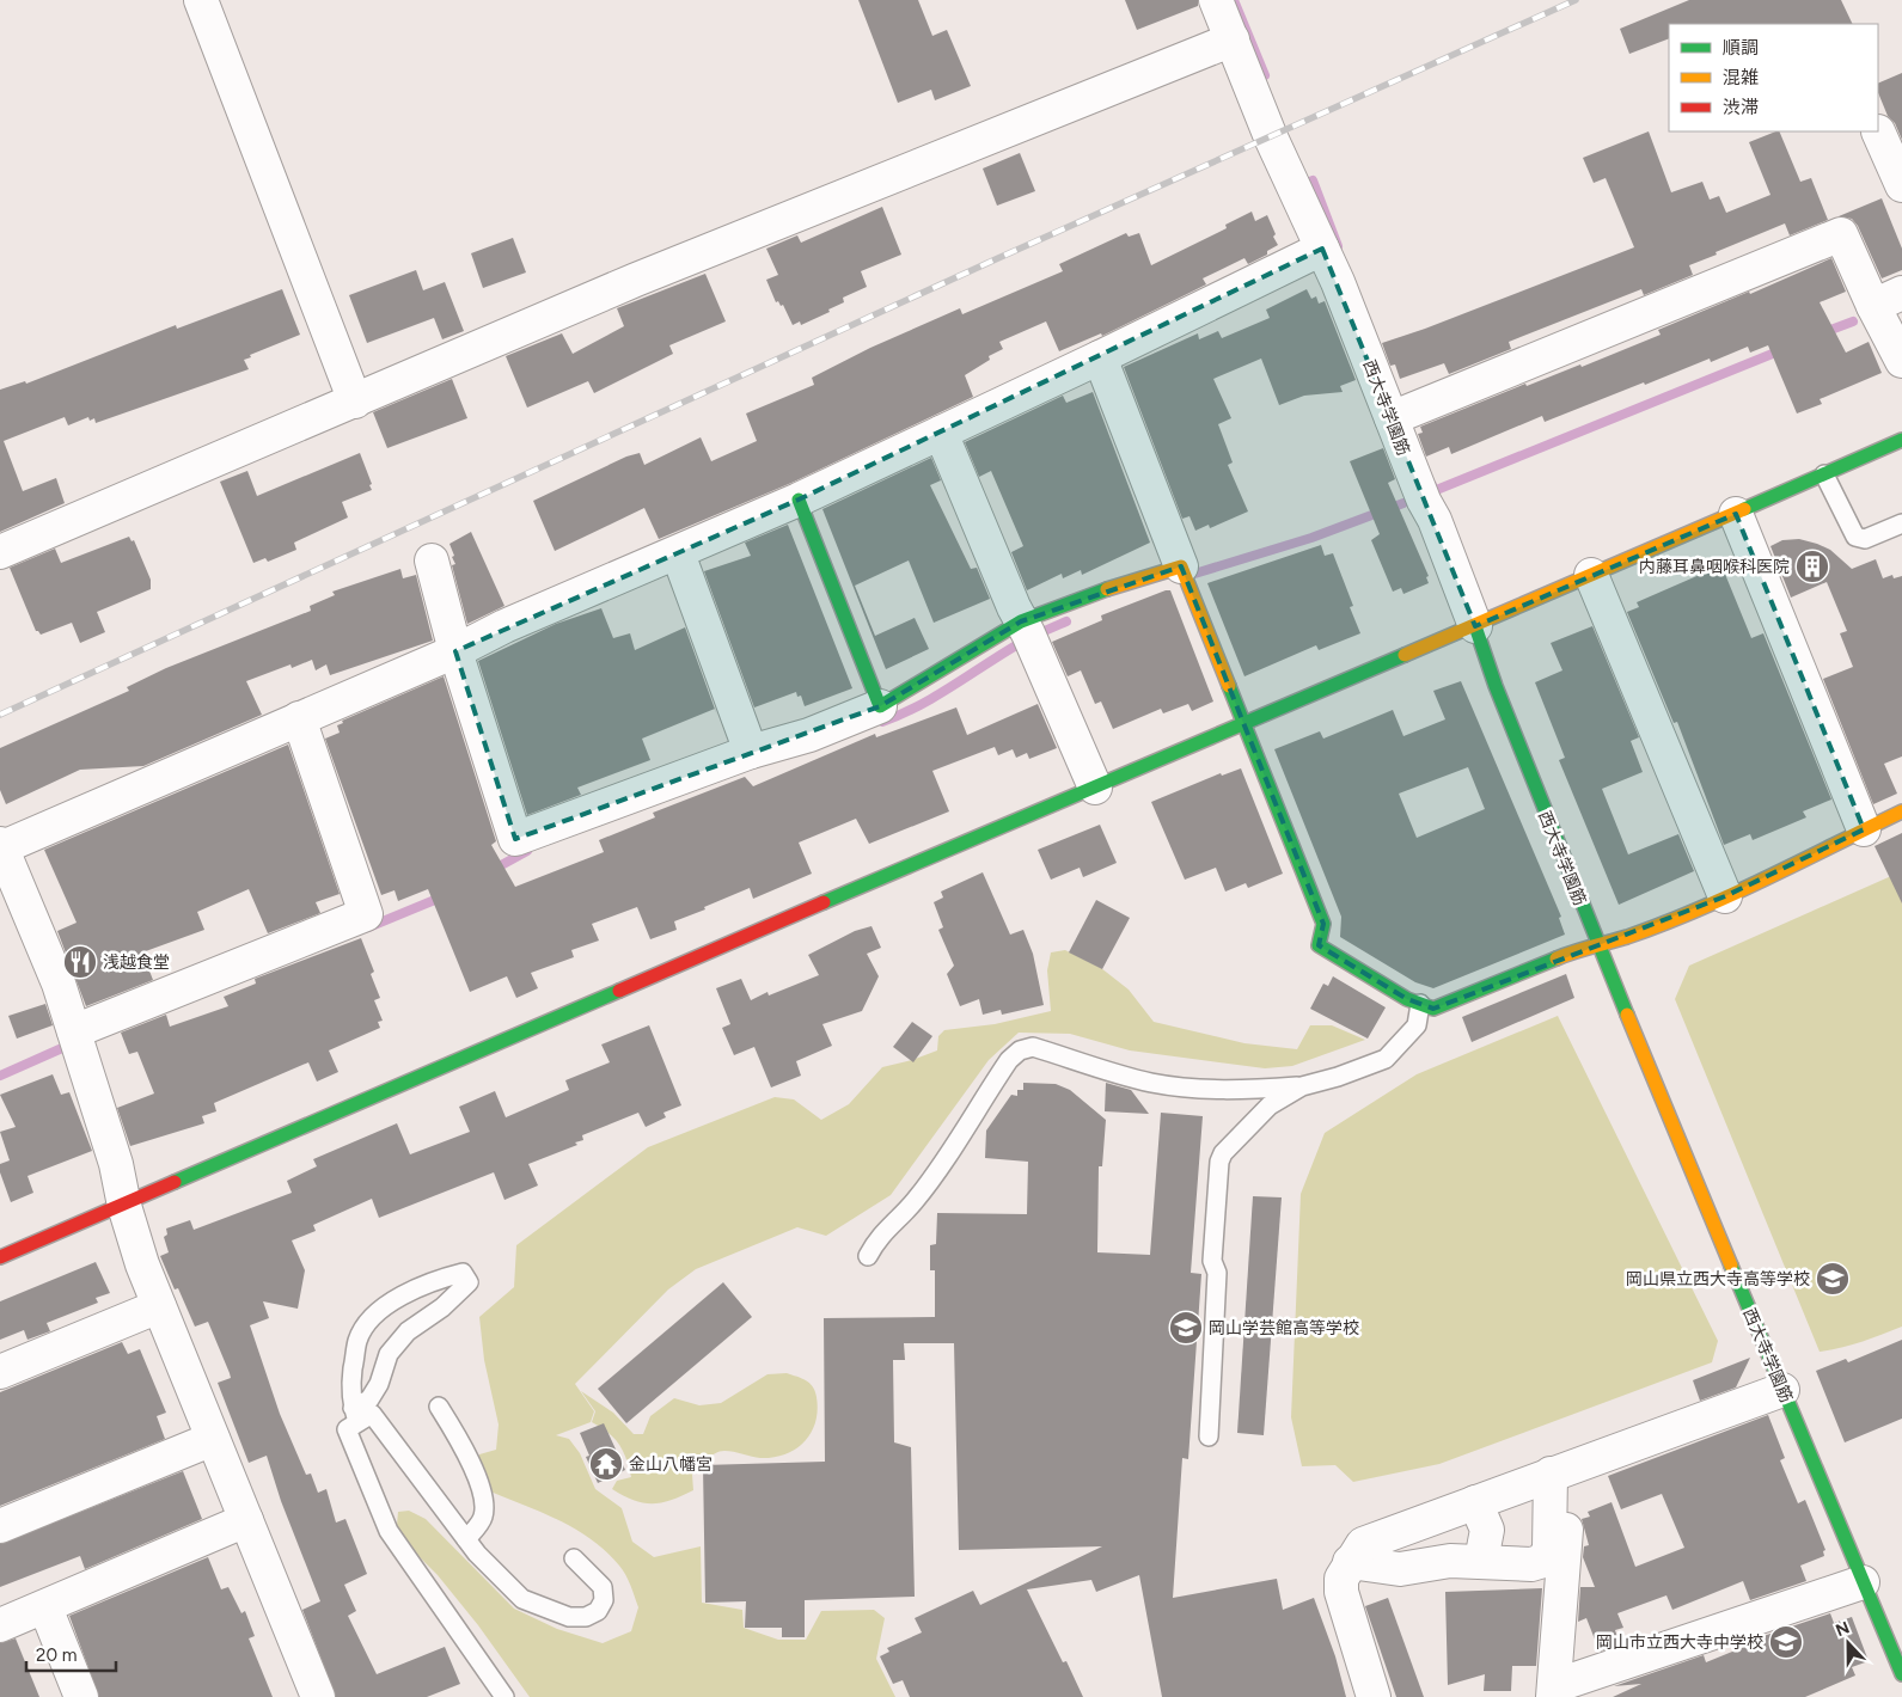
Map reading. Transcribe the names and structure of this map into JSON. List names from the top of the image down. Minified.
{"streets":{"street":["西大寺学園筋"]},"places":{"building":["内藤耳鼻咽喉科医院"],"restaurant":["浅越食堂"],"school or university":["岡山県立西大寺高等学校","岡山学芸館高等学校","岡山市立西大寺中学校"],"temple":["金山八幡宮"]},"legend":["順調","混雑","渋滞"],"scale_bar":"20 m","north":"top"}
